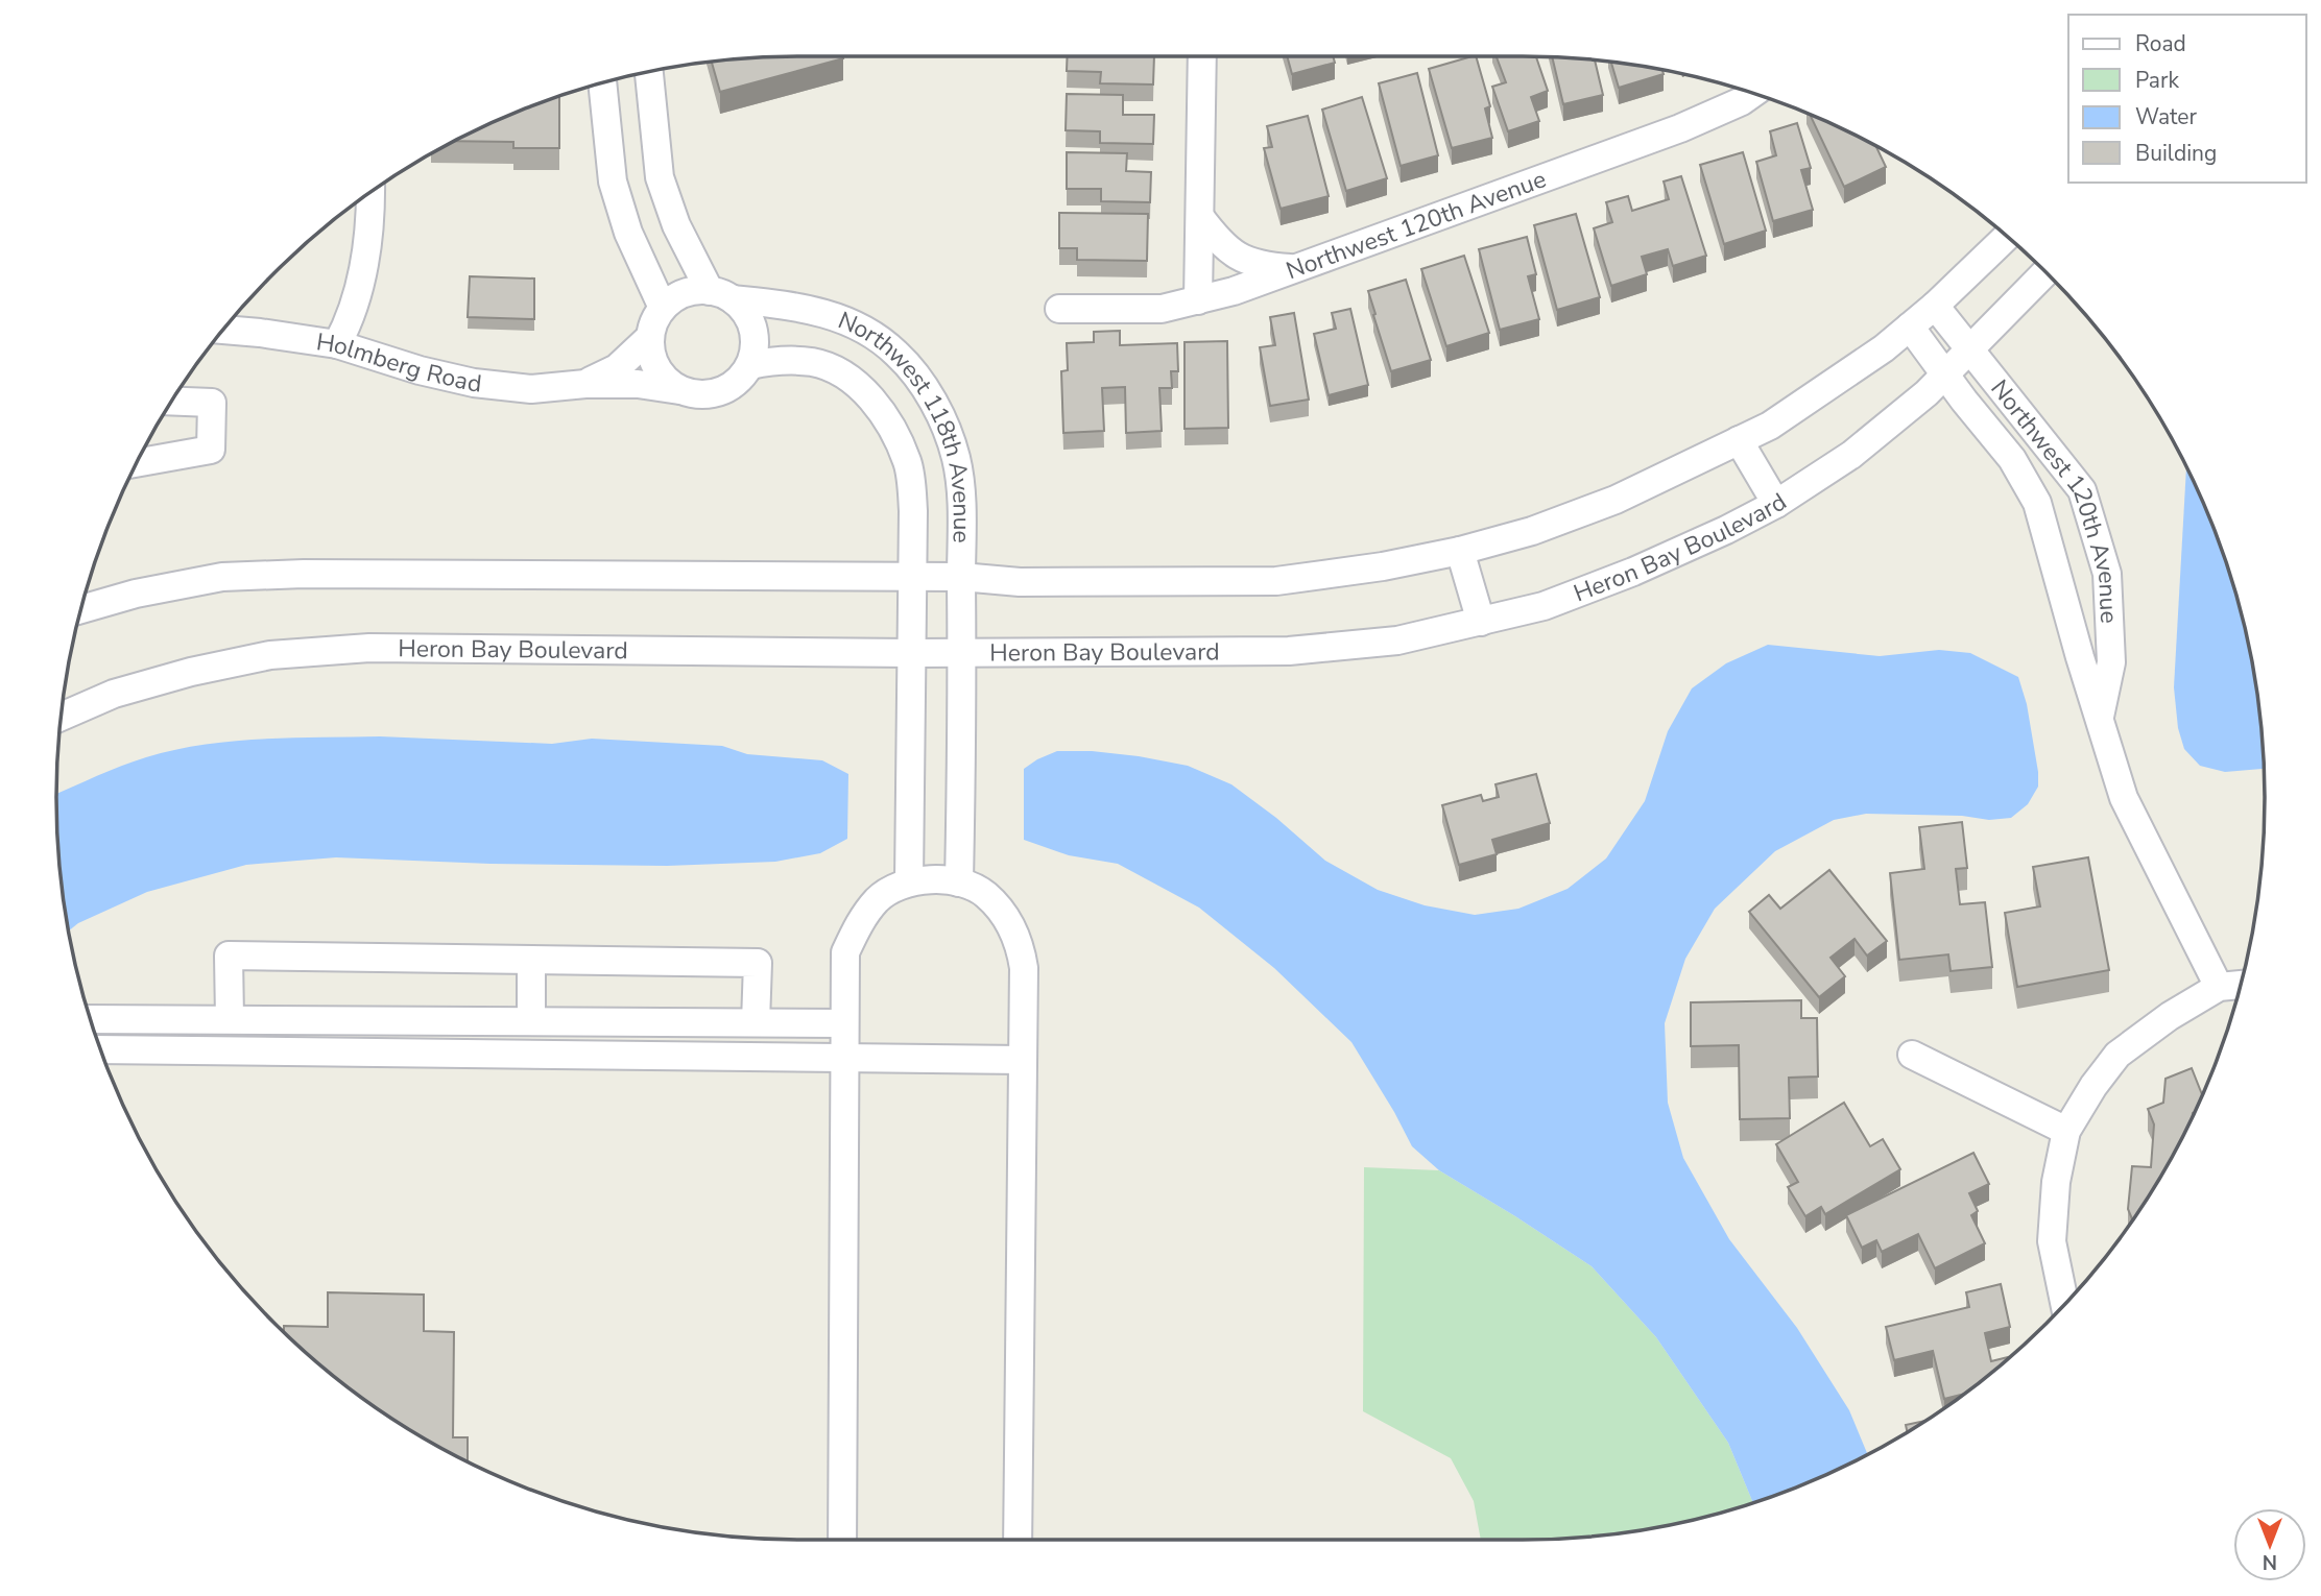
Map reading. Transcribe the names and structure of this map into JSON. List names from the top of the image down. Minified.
{"streets":{"street":["Northwest 120th Avenue","Holmberg Road","Northwest 118th Avenue","Heron Bay Boulevard"]},"crossings":[["Northwest 120th Avenue","Heron Bay Boulevard"],["Holmberg Road","Northwest 118th Avenue"],["Northwest 118th Avenue","Heron Bay Boulevard"]],"legend":["Road","Park","Water","Building"],"north":"bottom"}
